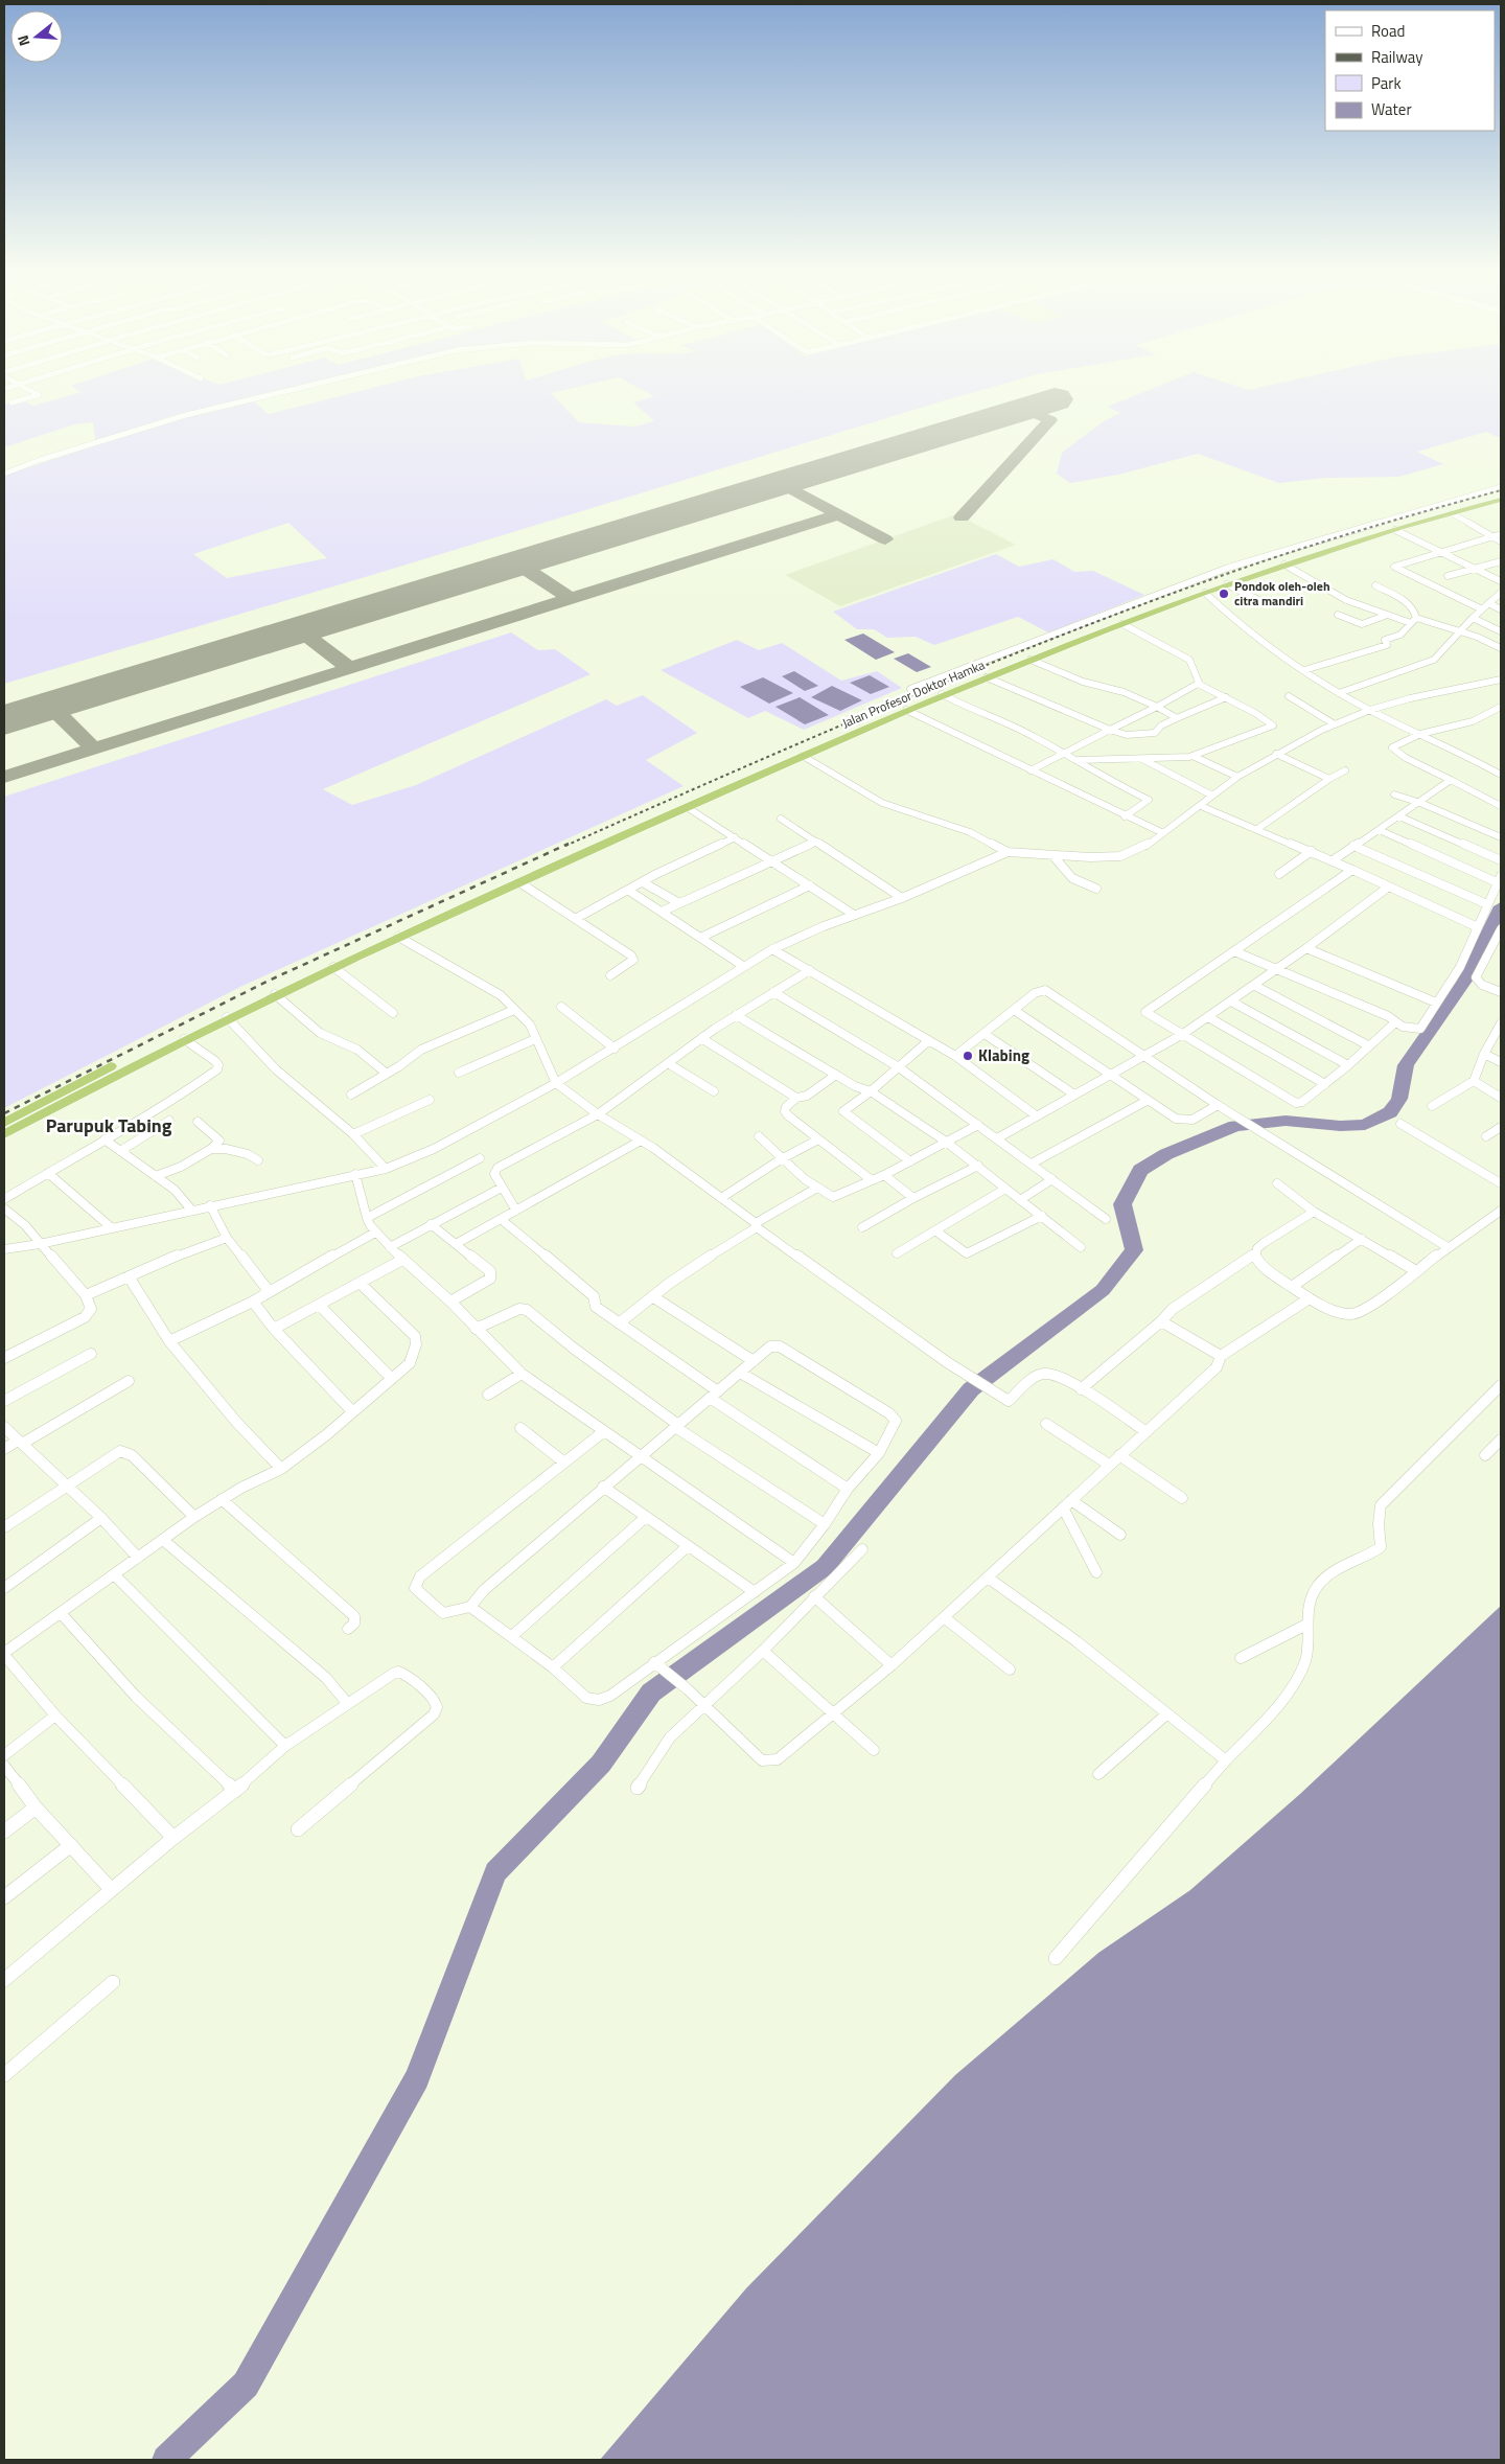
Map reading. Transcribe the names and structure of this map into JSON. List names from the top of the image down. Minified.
{"streets":{"highway":["Jalan Profesor Doktor Hamka"]},"districts":["Parupuk Tabing"],"places":["Pondok oleh-oleh citra mandiri","Klabing"],"legend":["Road","Railway","Park","Water"],"north":"left"}
